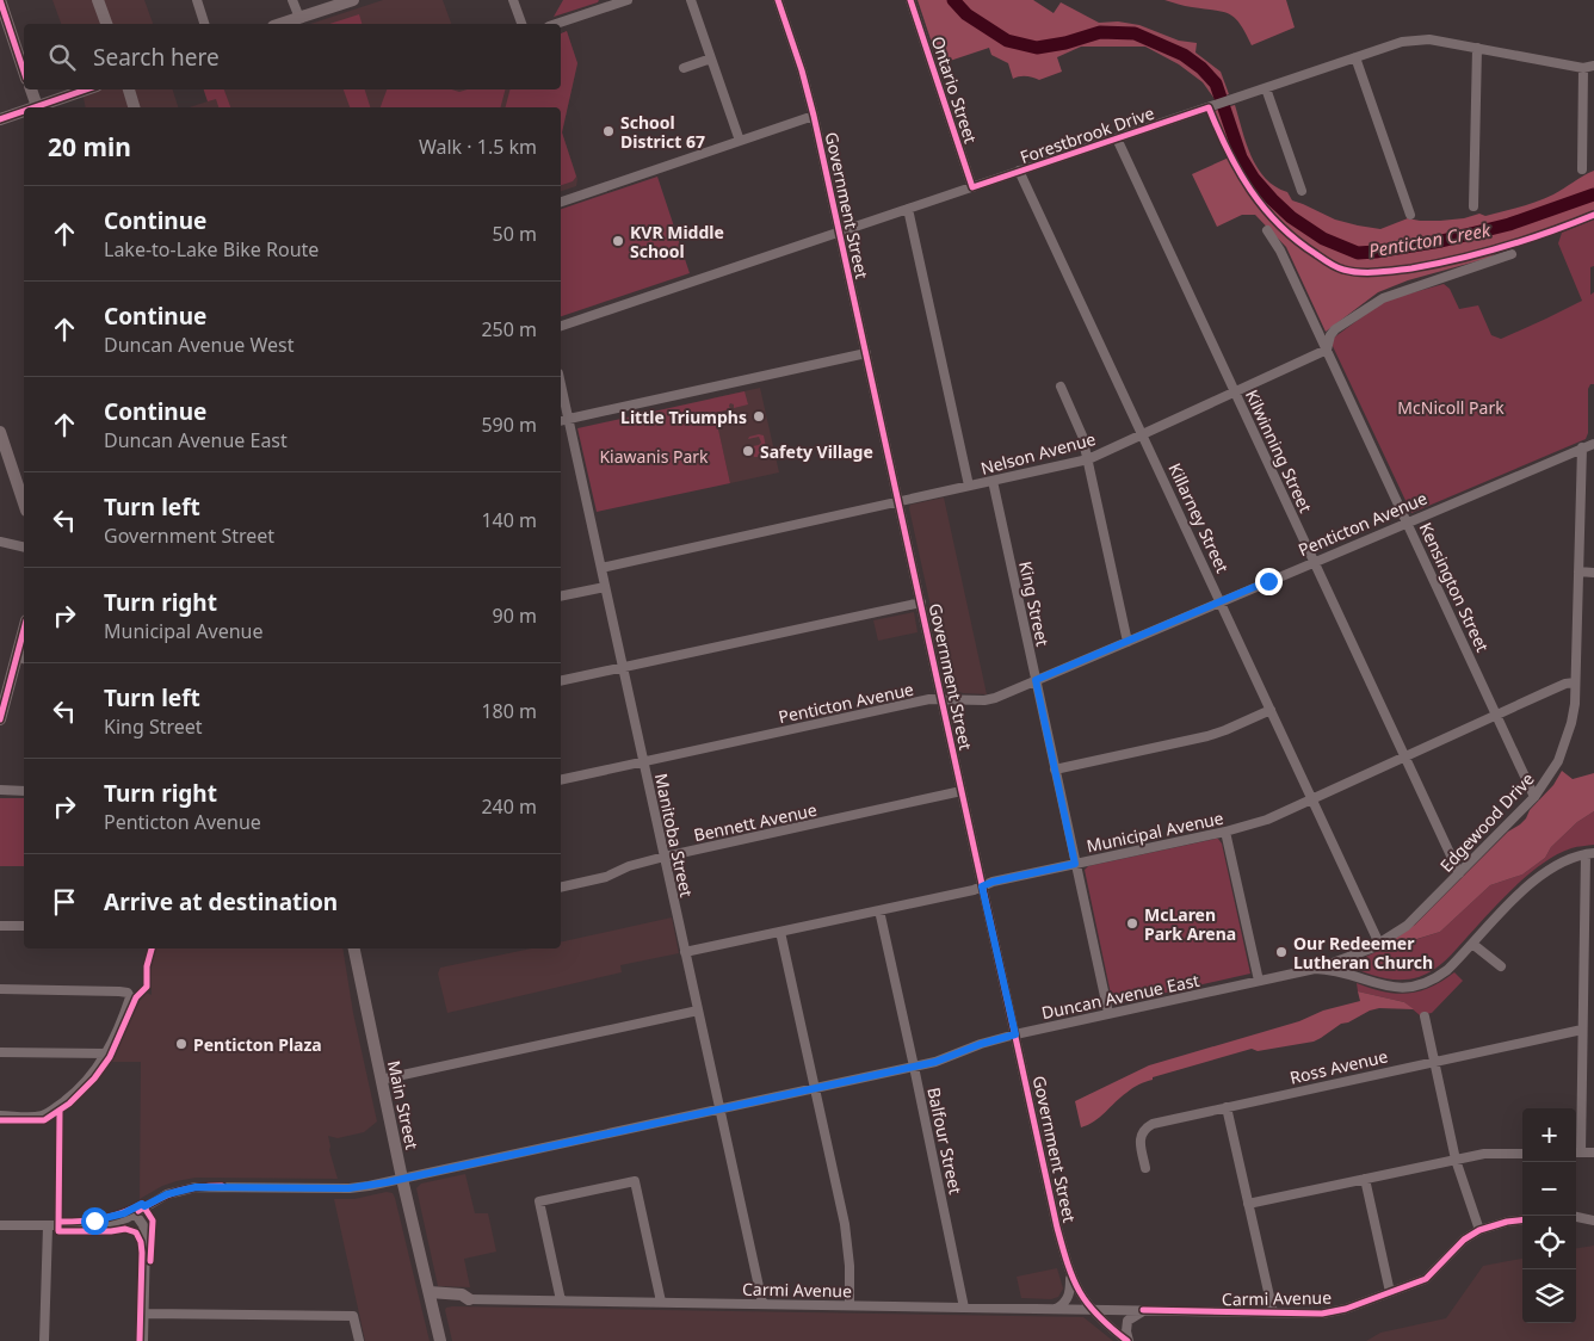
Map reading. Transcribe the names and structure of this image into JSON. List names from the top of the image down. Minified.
{"streets":{"main road":["Main Street"],"street":["Ontario Street","Forestbrook Drive","Government Street","Kilwinning Street","Nelson Avenue","Killarney Street","Penticton Avenue","Kensington Street","King Street","Bennett Avenue","Edgewood Drive","Municipal Avenue","Manitoba Street","Duncan Avenue East","Ross Avenue","Balfour Street","Carmi Avenue"]},"crossings":[["Ontario Street","Forestbrook Drive"],["Forestbrook Drive","Government Street"],["Forestbrook Drive","Kilwinning Street"],["Forestbrook Drive","Killarney Street"],["Government Street","Nelson Avenue"],["Government Street","Penticton Avenue"],["Government Street","Bennett Avenue"],["Government Street","Municipal Avenue"],["Government Street","Duncan Avenue East"],["Government Street","Carmi Avenue"],["Kilwinning Street","Nelson Avenue"],["Kilwinning Street","Penticton Avenue"],["Kilwinning Street","Edgewood Drive"],["Kilwinning Street","Municipal Avenue"],["Nelson Avenue","Killarney Street"],["Nelson Avenue","Kensington Street"],["Nelson Avenue","King Street"],["Nelson Avenue","Manitoba Street"],["Killarney Street","Penticton Avenue"],["Killarney Street","Edgewood Drive"],["Killarney Street","Municipal Avenue"],["Penticton Avenue","Kensington Street"],["Penticton Avenue","King Street"],["Penticton Avenue","Edgewood Drive"],["Penticton Avenue","Manitoba Street"],["Kensington Street","Edgewood Drive"],["Kensington Street","Municipal Avenue"],["King Street","Municipal Avenue"],["King Street","Duncan Avenue East"],["Bennett Avenue","Manitoba Street"],["Edgewood Drive","Municipal Avenue"],["Edgewood Drive","Duncan Avenue East"],["Municipal Avenue","Manitoba Street"],["Municipal Avenue","Balfour Street"],["Manitoba Street","Duncan Avenue East"],["Manitoba Street","Carmi Avenue"],["Duncan Avenue East","Main Street"],["Duncan Avenue East","Balfour Street"],["Balfour Street","Carmi Avenue"]],"water":["Penticton Creek"],"parks":["McNicoll Park","Kiawanis Park"],"places":["School District 67","KVR Middle School","Little Triumphs","Safety Village","McLaren Park Arena","Our Redeemer Lutheran Church","Penticton Plaza"],"page":{"search":"Search here","heading":["20 min","Walk · 1.5 km"],"list":[["Continue","Lake-to-Lake Bike Route","50 m"],["Continue","Duncan Avenue West","250 m"],["Continue","Duncan Avenue East","590 m"],["Turn left","Government Street","140 m"],["Turn right","Municipal Avenue","90 m"],["Turn left","King Street","180 m"],["Turn right","Penticton Avenue","240 m"],"Arrive at destination"],"map_buttons":["+","−"]}}
